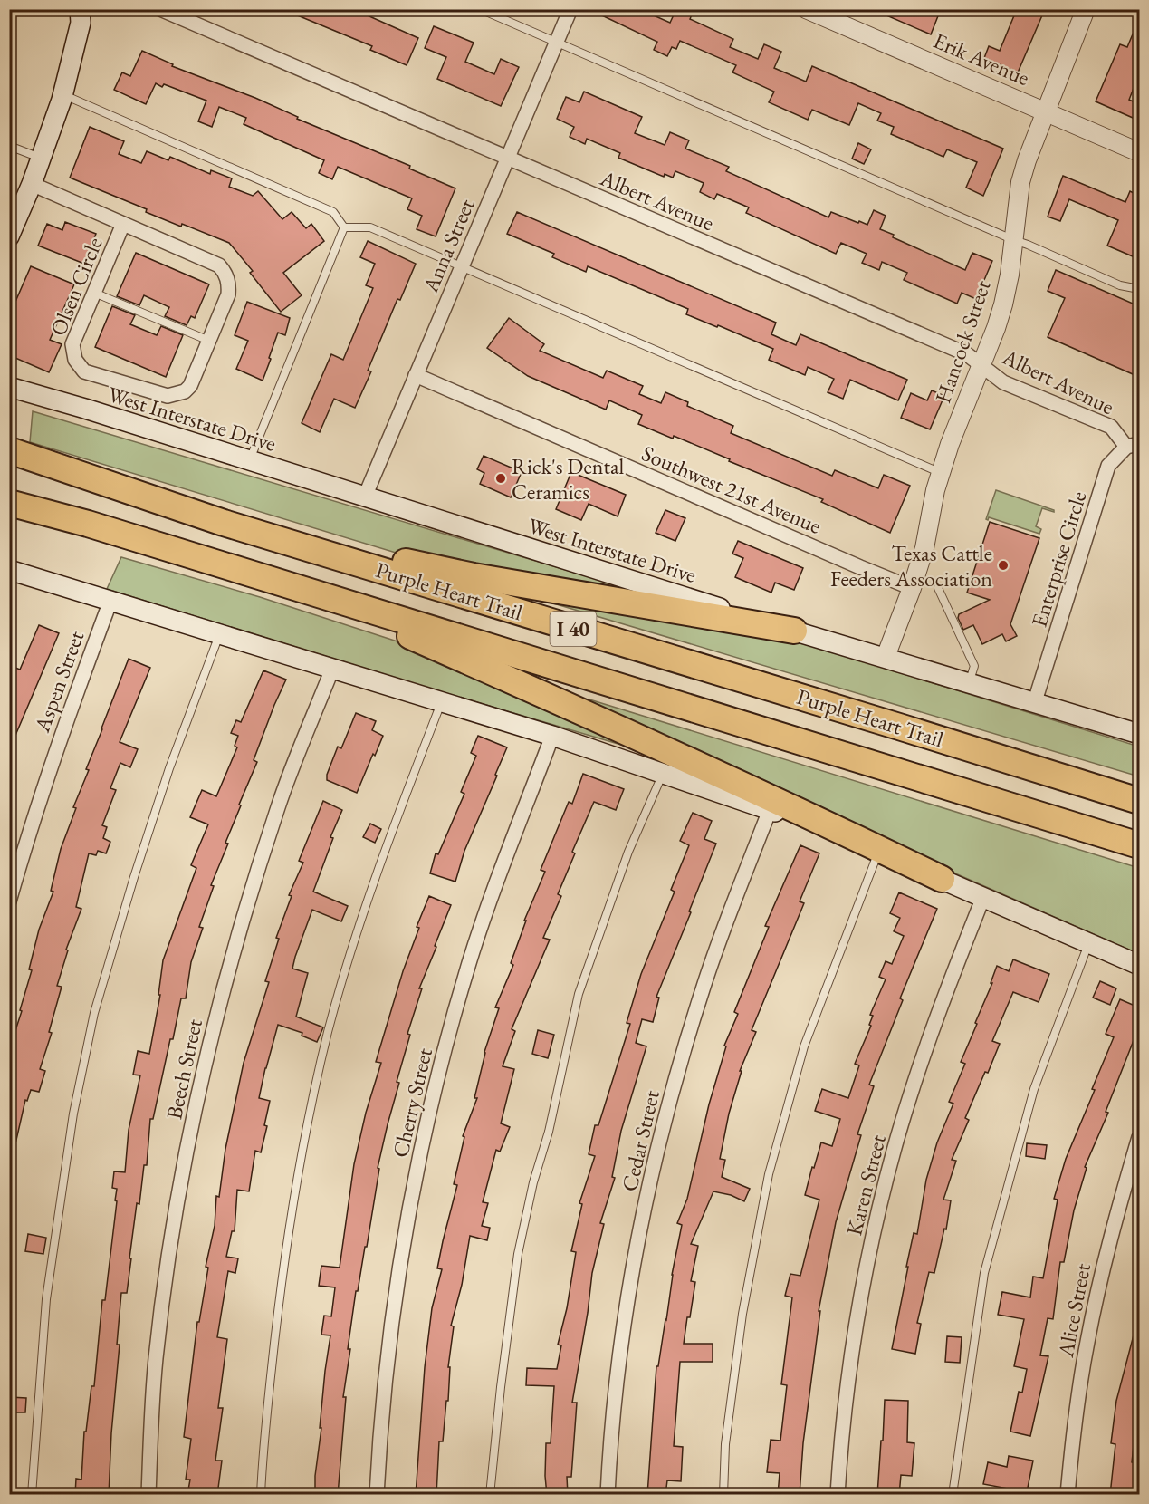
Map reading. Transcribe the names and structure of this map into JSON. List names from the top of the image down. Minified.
{"streets":{"highway":["Purple Heart Trail","I 40"],"main road":["West Interstate Drive"],"street":["Erik Avenue","Albert Avenue","Anna Street","Olsen Circle","Hancock Street","Southwest 21st Avenue","Enterprise Circle","Aspen Street","Beech Street","Cherry Street","Cedar Street","Karen Street","Alice Street"]},"crossings":[["Erik Avenue","Hancock Street"],["Albert Avenue","Anna Street"],["Albert Avenue","Hancock Street"],["Albert Avenue","Enterprise Circle"],["Anna Street","West Interstate Drive"],["Anna Street","Southwest 21st Avenue"],["Hancock Street","West Interstate Drive"],["Hancock Street","Southwest 21st Avenue"],["West Interstate Drive","Enterprise Circle"]],"places":["Rick's Dental Ceramics","Texas Cattle Feeders Association"]}
